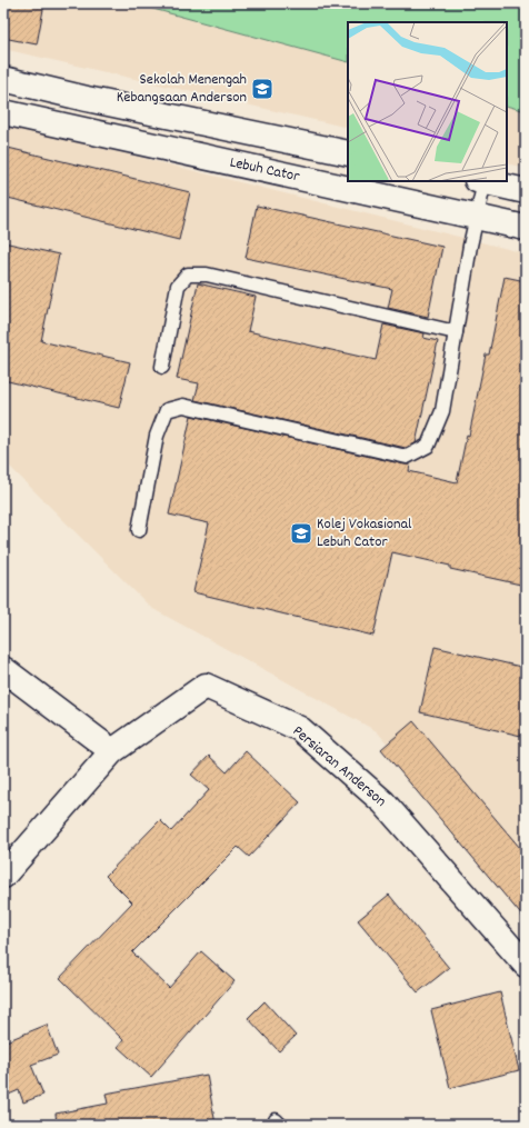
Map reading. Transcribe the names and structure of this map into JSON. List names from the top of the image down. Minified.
{"streets":{"street":["Lebuh Cator","Persiaran Anderson"]},"places":{"school or university":["Sekolah Menengah Kebangsaan Anderson","Kolej Vokasional Lebuh Cator"]}}
